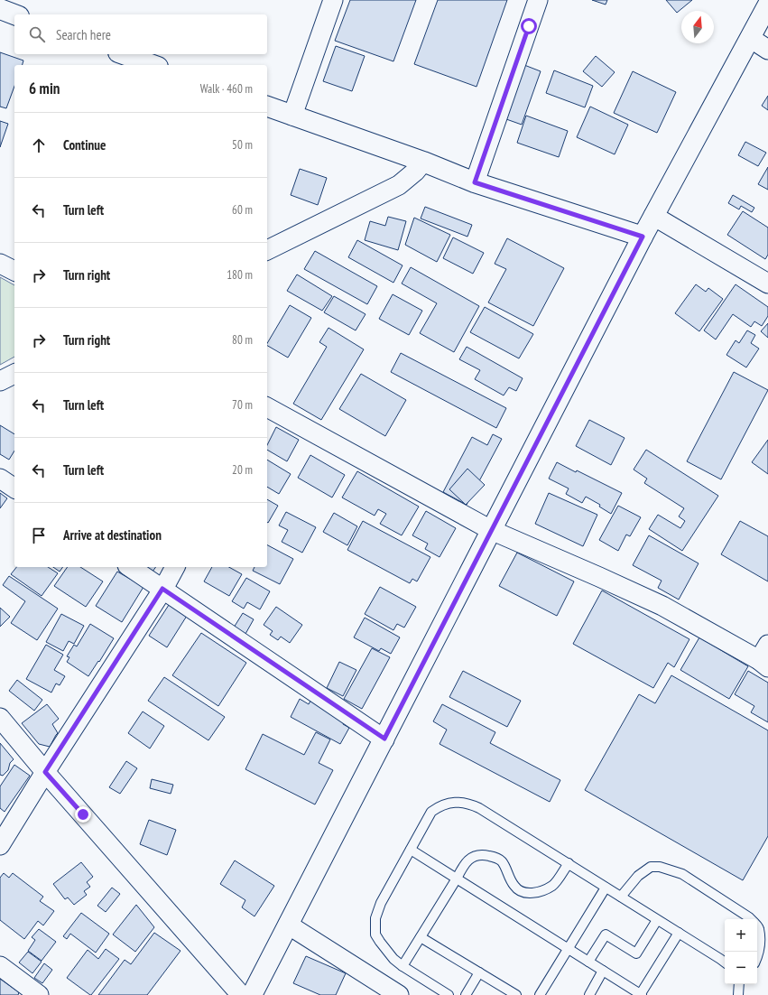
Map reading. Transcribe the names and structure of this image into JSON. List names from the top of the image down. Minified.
{"north":"top","page":{"search":"Search here","heading":["6 min","Walk · 460 m"],"list":[["Continue","50 m"],["Turn left","60 m"],["Turn right","180 m"],["Turn right","80 m"],["Turn left","70 m"],["Turn left","20 m"],"Arrive at destination"],"map_buttons":["+","−"]}}
